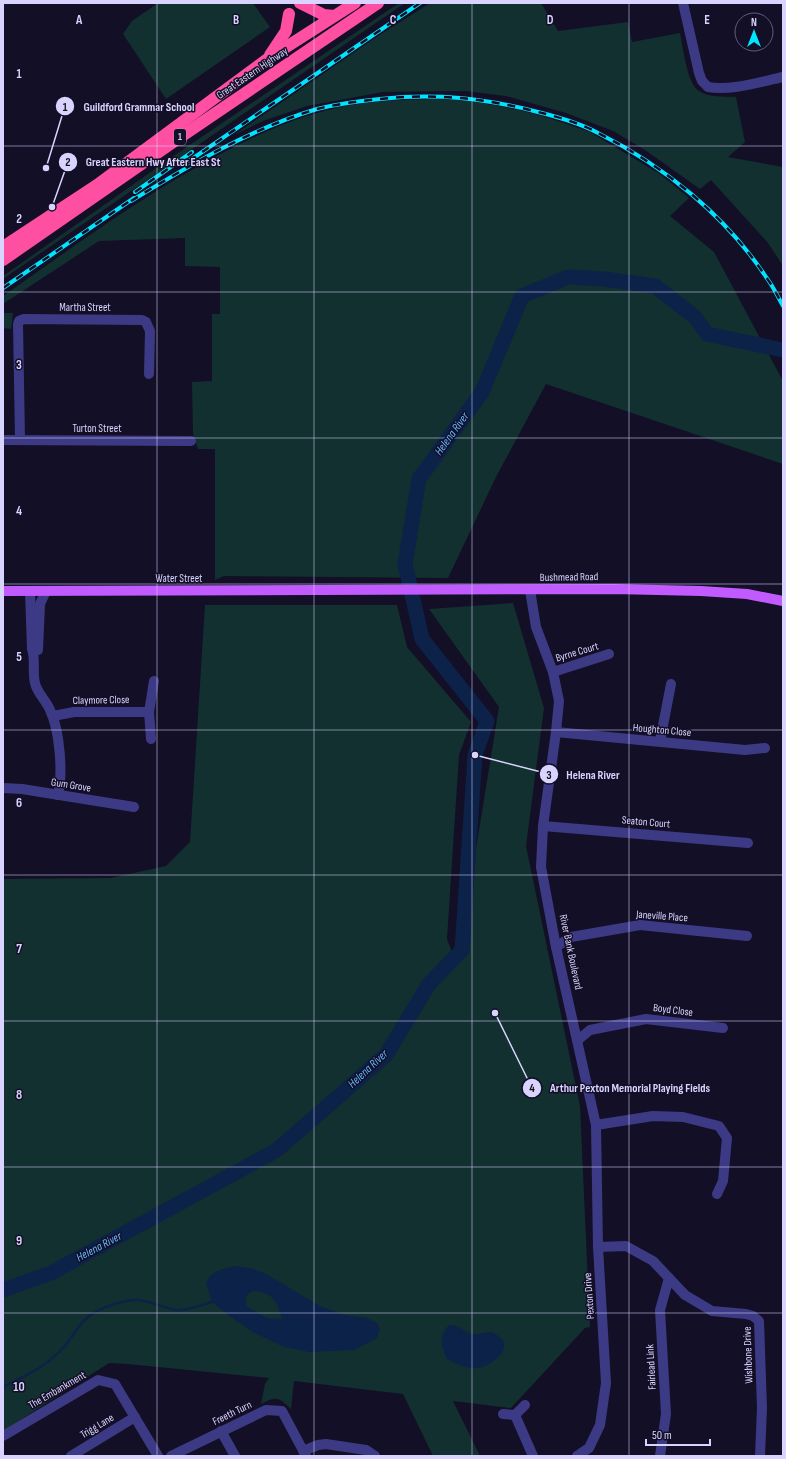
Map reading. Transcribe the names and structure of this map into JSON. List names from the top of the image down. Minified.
{"streets":{"highway":["Great Eastern Highway","1"],"main road":["Bushmead Road","Water Street"],"street":["Martha Street","Turton Street","Byrne Court","Claymore Close","Houghton Close","Gum Grove","Seaton Court","Janeville Place","River Bank Boulevard","Boyd Close","Pexton Drive","Wishbone Drive","Fairlead Link","The Embankment","Freeth Turn","Trigg Lane"]},"crossings":[["Martha Street","Turton Street"],["Bushmead Road","Water Street"],["Bushmead Road","River Bank Boulevard"],["Byrne Court","River Bank Boulevard"],["Houghton Close","River Bank Boulevard"],["Seaton Court","River Bank Boulevard"],["Janeville Place","River Bank Boulevard"],["River Bank Boulevard","Boyd Close"],["River Bank Boulevard","Pexton Drive"],["Pexton Drive","Wishbone Drive"],["Wishbone Drive","Fairlead Link"],["The Embankment","Trigg Lane"]],"water":["Helena River"],"places":["Guildford Grammar School","Great Eastern Hwy After East St","Helena River","Arthur Pexton Memorial Playing Fields"],"scale_bar":"50 m","north":"top","grid":{"columns":["A","B","C","D","E"],"rows":["1","2","3","4","5","6","7","8","9","10"]}}
